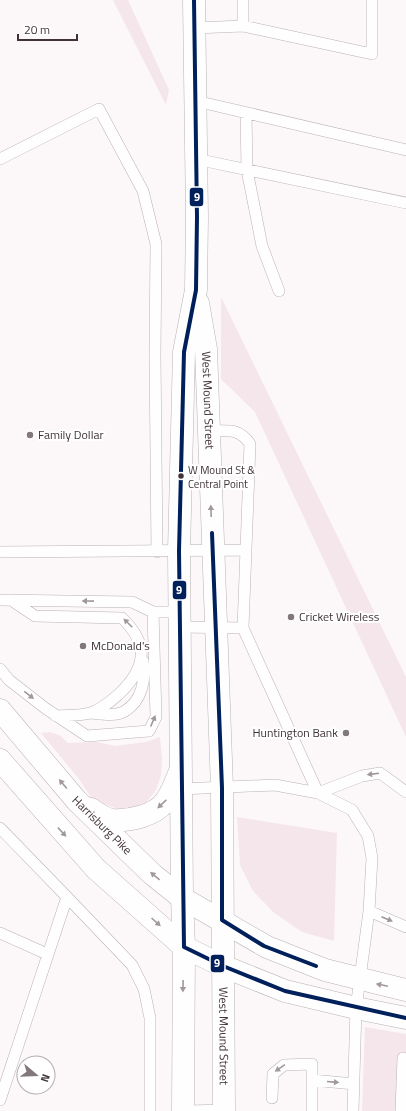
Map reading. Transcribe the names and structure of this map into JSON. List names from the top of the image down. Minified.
{"streets":{"main road":["West Mound Street","Harrisburg Pike"]},"crossings":[["West Mound Street","Harrisburg Pike"]],"places":["Family Dollar","W Mound St & Central Point","Cricket Wireless","McDonald's","Huntington Bank"],"lines":["transit line 9"],"scale_bar":"20 m","north":"right"}
